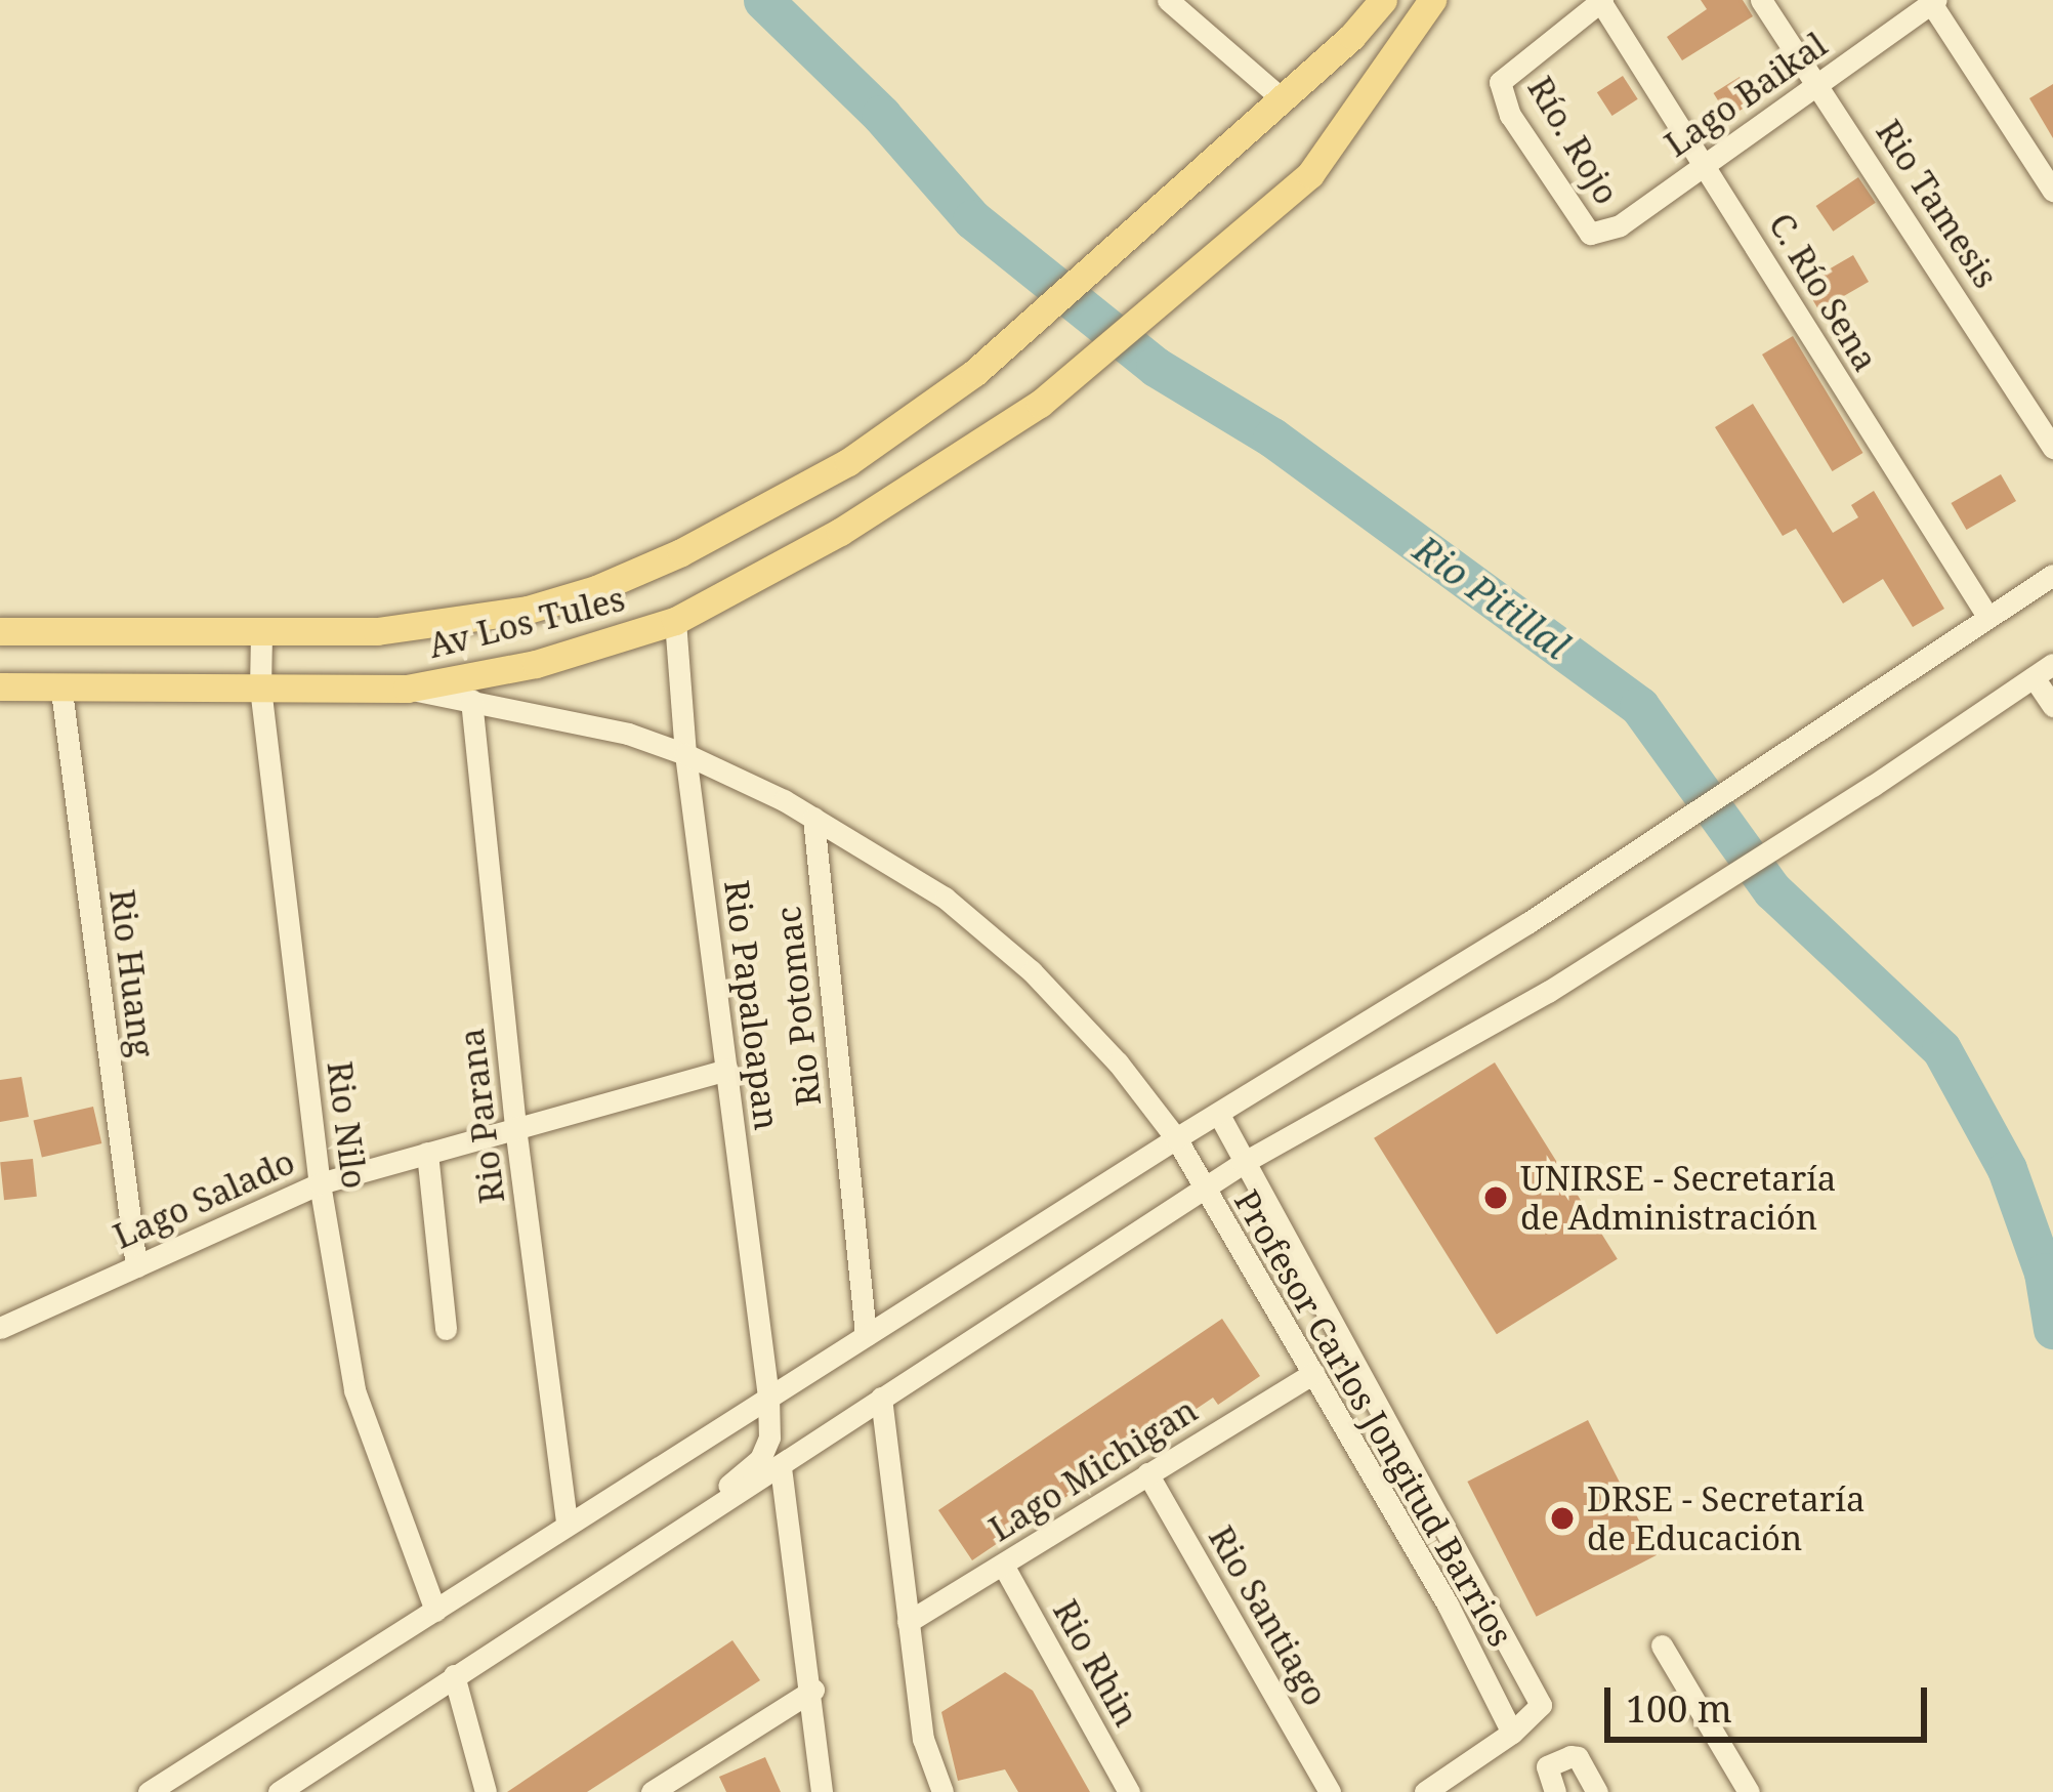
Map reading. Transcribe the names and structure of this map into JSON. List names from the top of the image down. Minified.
{"streets":{"main road":["Av Los Tules"],"street":["Lago Baikal","Río. Rojo","Rio Tamesis","C. Río Sena","Rio Huang","Rio Papaloapan","Rio Potomac","Rio Parana","Rio Nilo","Lago Salado","Profesor Carlos Jongitud Barrios","Lago Michigan","Rio Santiago","Rio Rhin"]},"crossings":[["Lago Baikal","Río. Rojo"],["Lago Baikal","Rio Tamesis"],["Lago Baikal","C. Río Sena"],["Río. Rojo","C. Río Sena"],["Av Los Tules","Rio Huang"],["Av Los Tules","Rio Papaloapan"],["Av Los Tules","Rio Nilo"],["Av Los Tules","Profesor Carlos Jongitud Barrios"],["Rio Huang","Lago Salado"],["Rio Papaloapan","Lago Salado"],["Rio Papaloapan","Profesor Carlos Jongitud Barrios"],["Rio Potomac","Profesor Carlos Jongitud Barrios"],["Rio Parana","Lago Salado"],["Rio Parana","Profesor Carlos Jongitud Barrios"],["Rio Nilo","Lago Salado"],["Profesor Carlos Jongitud Barrios","Lago Michigan"],["Lago Michigan","Rio Santiago"],["Lago Michigan","Rio Rhin"]],"water":["Rio Pitillal"],"places":["UNIRSE - Secretaría de Administración","DRSE - Secretaría de Educación"],"scale_bar":"100 m"}
